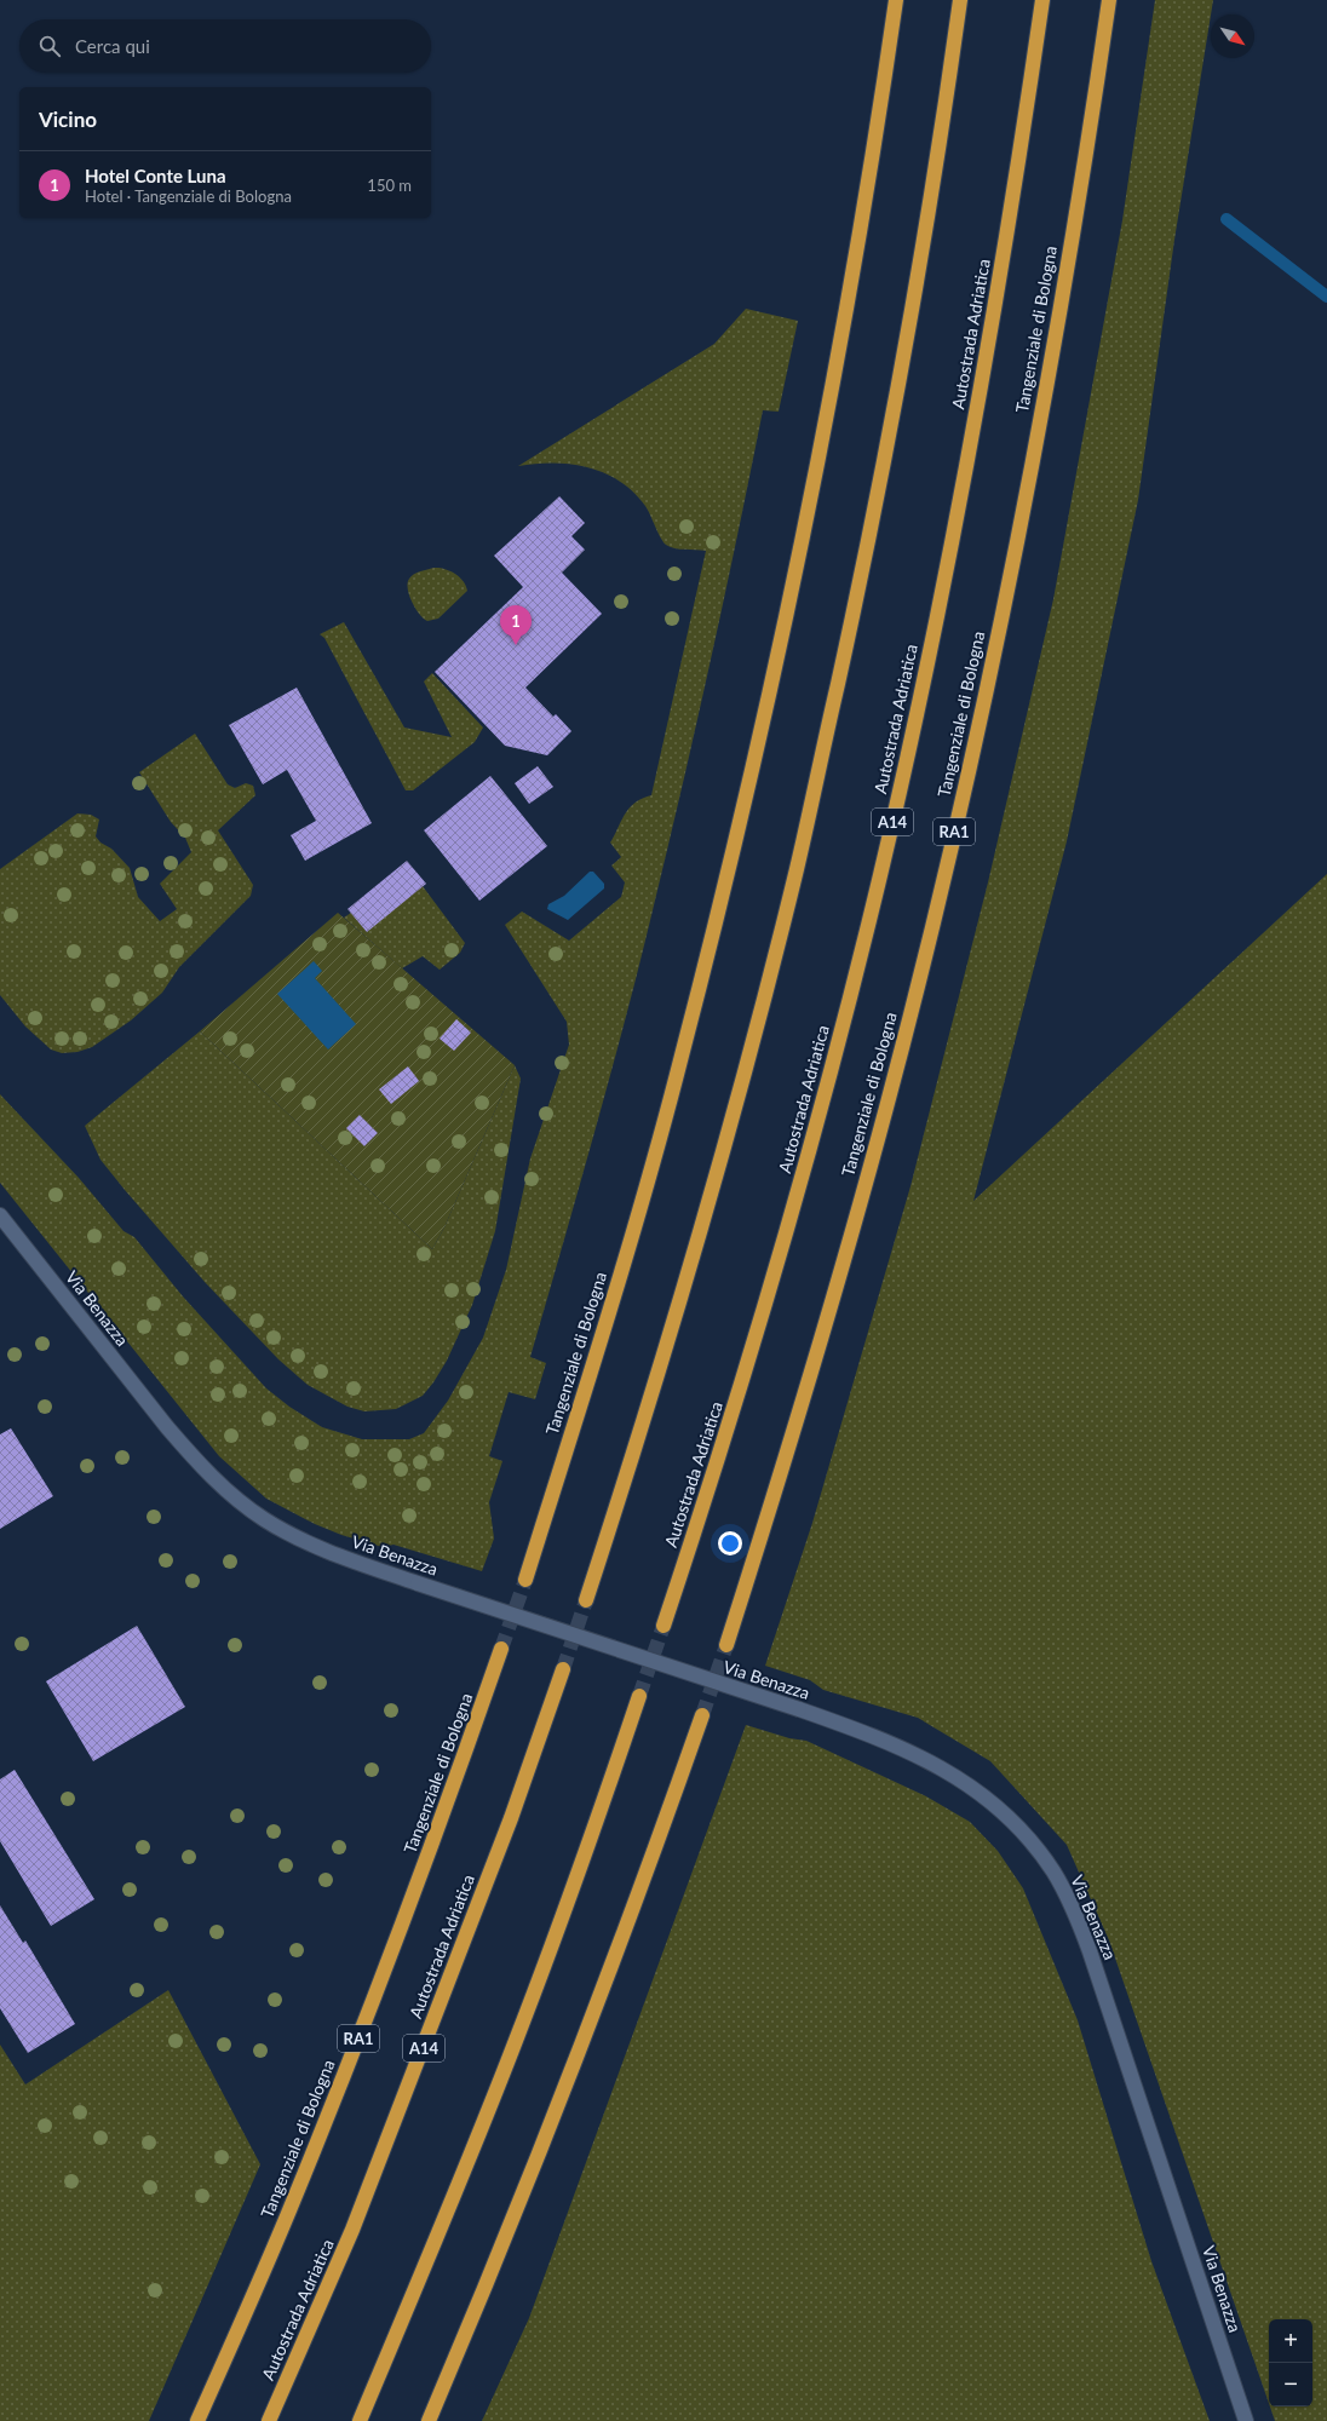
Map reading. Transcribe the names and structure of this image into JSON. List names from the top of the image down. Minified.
{"streets":{"highway":["Tangenziale di Bologna","Autostrada Adriatica","A14","RA1"],"street":["Via Benazza"]},"north":"bottom right","page":{"search":"Cerca qui","heading":"Vicino","list":[{"mark":"1","name":"Hotel Conte Luna","note":"Hotel · Tangenziale di Bologna","value":"150 m"}],"pins":"1","map_buttons":["+","−"]}}
